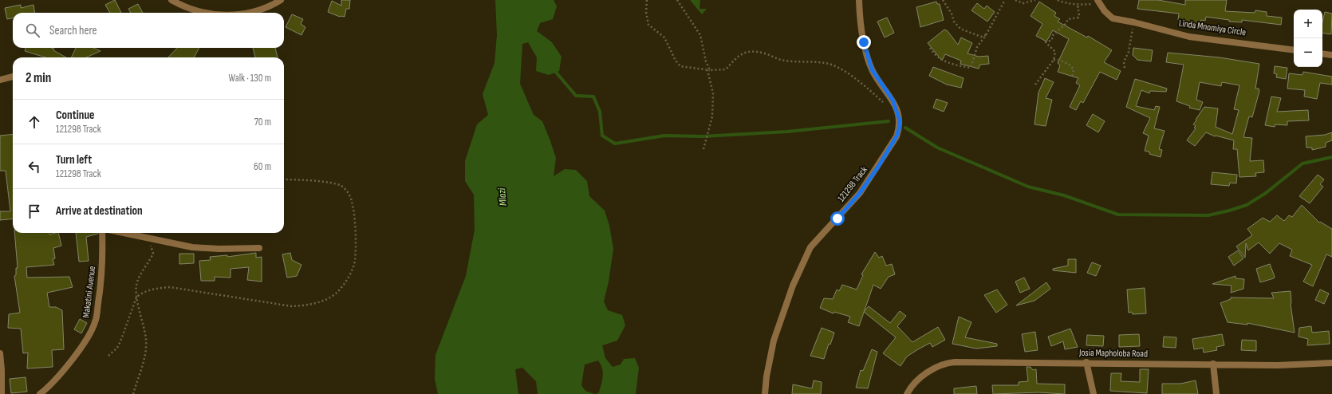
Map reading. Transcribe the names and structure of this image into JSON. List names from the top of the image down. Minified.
{"streets":{"street":["Linda Mnomiya Circle","121298 Track","Makatini Avenue","Josia Mapholoba Road"]},"water":["Mlazi"],"page":{"map_buttons":["+","−"],"search":"Search here","heading":["2 min","Walk · 130 m"],"list":[["Continue","121298 Track","70 m"],["Turn left","121298 Track","60 m"],"Arrive at destination"]}}
